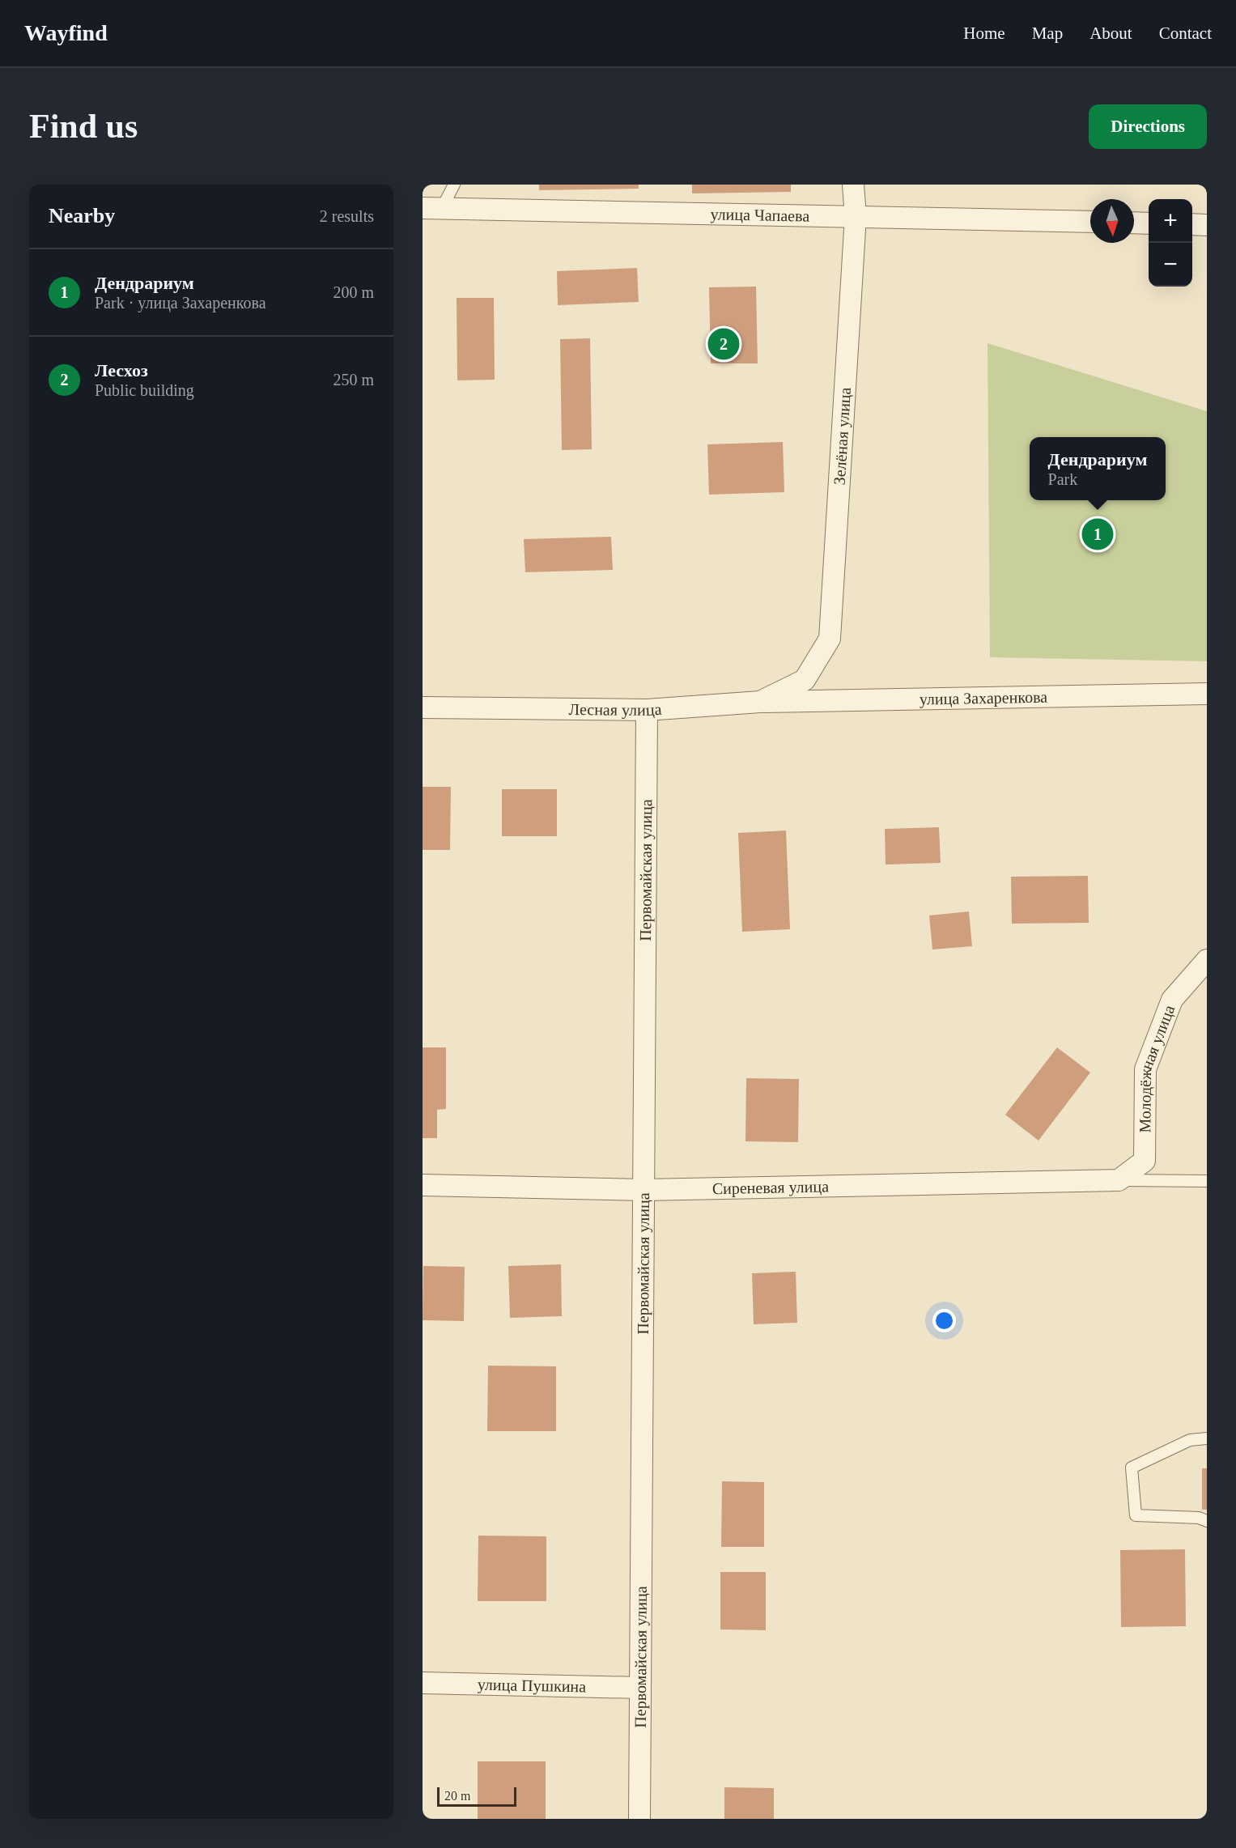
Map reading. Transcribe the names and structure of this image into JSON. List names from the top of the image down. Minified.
{"streets":{"street":["улица Чапаева","Зелёная улица","улица Захаренкова","Лесная улица","Первомайская улица","Молодёжная улица","Сиреневая улица","улица Пушкина"]},"crossings":[["улица Чапаева","Зелёная улица"],["Зелёная улица","Лесная улица"],["улица Захаренкова","Лесная улица"],["Лесная улица","Первомайская улица"],["Первомайская улица","Сиреневая улица"],["Первомайская улица","улица Пушкина"],["Молодёжная улица","Сиреневая улица"]],"scale_bar":"20 m","north":"bottom","page":{"header":"Wayfind","nav":["Home","Map","About","Contact"],"buttons":"Directions","title":"Find us","heading":["Nearby","2 results"],"map_buttons":["+","−"],"list":[{"mark":"1","name":"Дендрариум","note":"Park · улица Захаренкова","value":"200 m"},{"mark":"2","name":"Лесхоз","note":"Public building","value":"250 m"}],"pins":["2","1"],"popup":["Дендрариум","Park"],"scale":"20 m"}}
